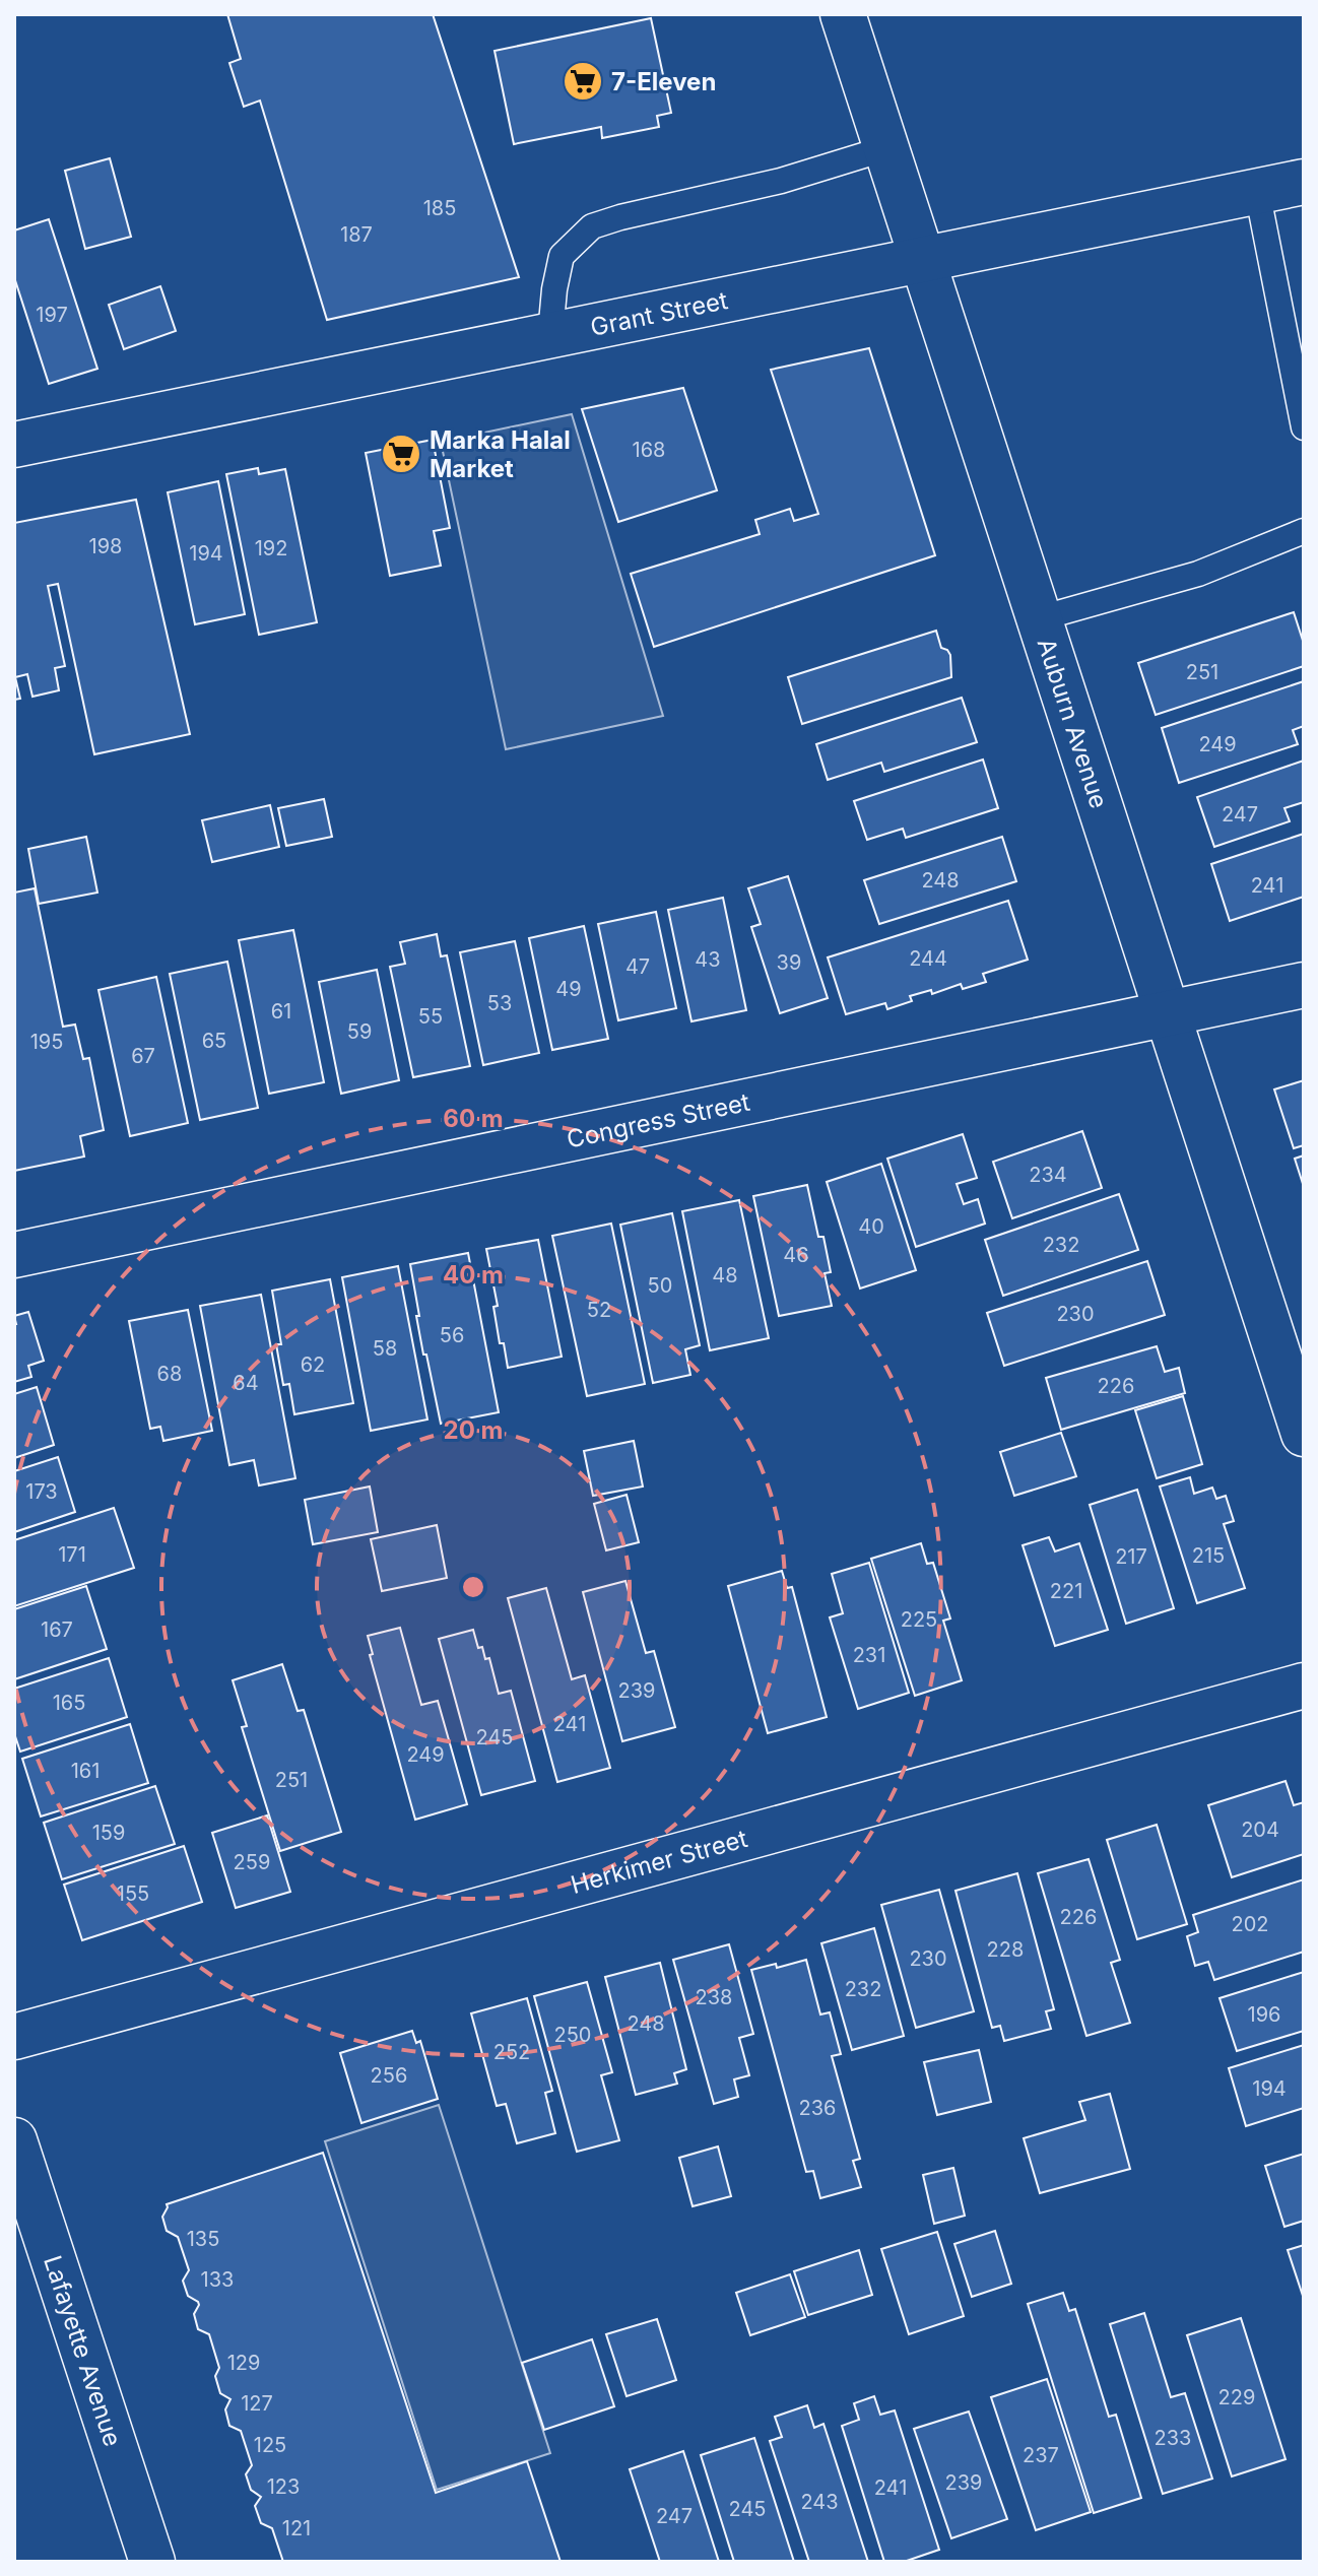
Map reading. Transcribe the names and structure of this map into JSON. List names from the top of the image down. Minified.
{"streets":{"street":["Grant Street","Auburn Avenue","Congress Street","Herkimer Street","Lafayette Avenue"]},"crossings":[["Grant Street","Auburn Avenue"],["Auburn Avenue","Congress Street"]],"places":{"supermarket":["7-Eleven","Marka Halal Market"]},"house_numbers":["185","187","197","168","198","192","194","251","249","247","248","241","244","43","39","47","49","53","61","55","59","65","195","67","234","40","232","46","48","50","52","230","56","58","62","68","64","226","173","171","215","217","221","225","167","231","239","165","241","245","249","161","251","204","159","259","155","226","202","228","230","232","238","196","248","250","252","256","194","236","135","133","129","229","127","233","125","237","239","123","241","243","245","247","121"],"rings":["60 m","40 m","20 m"]}
